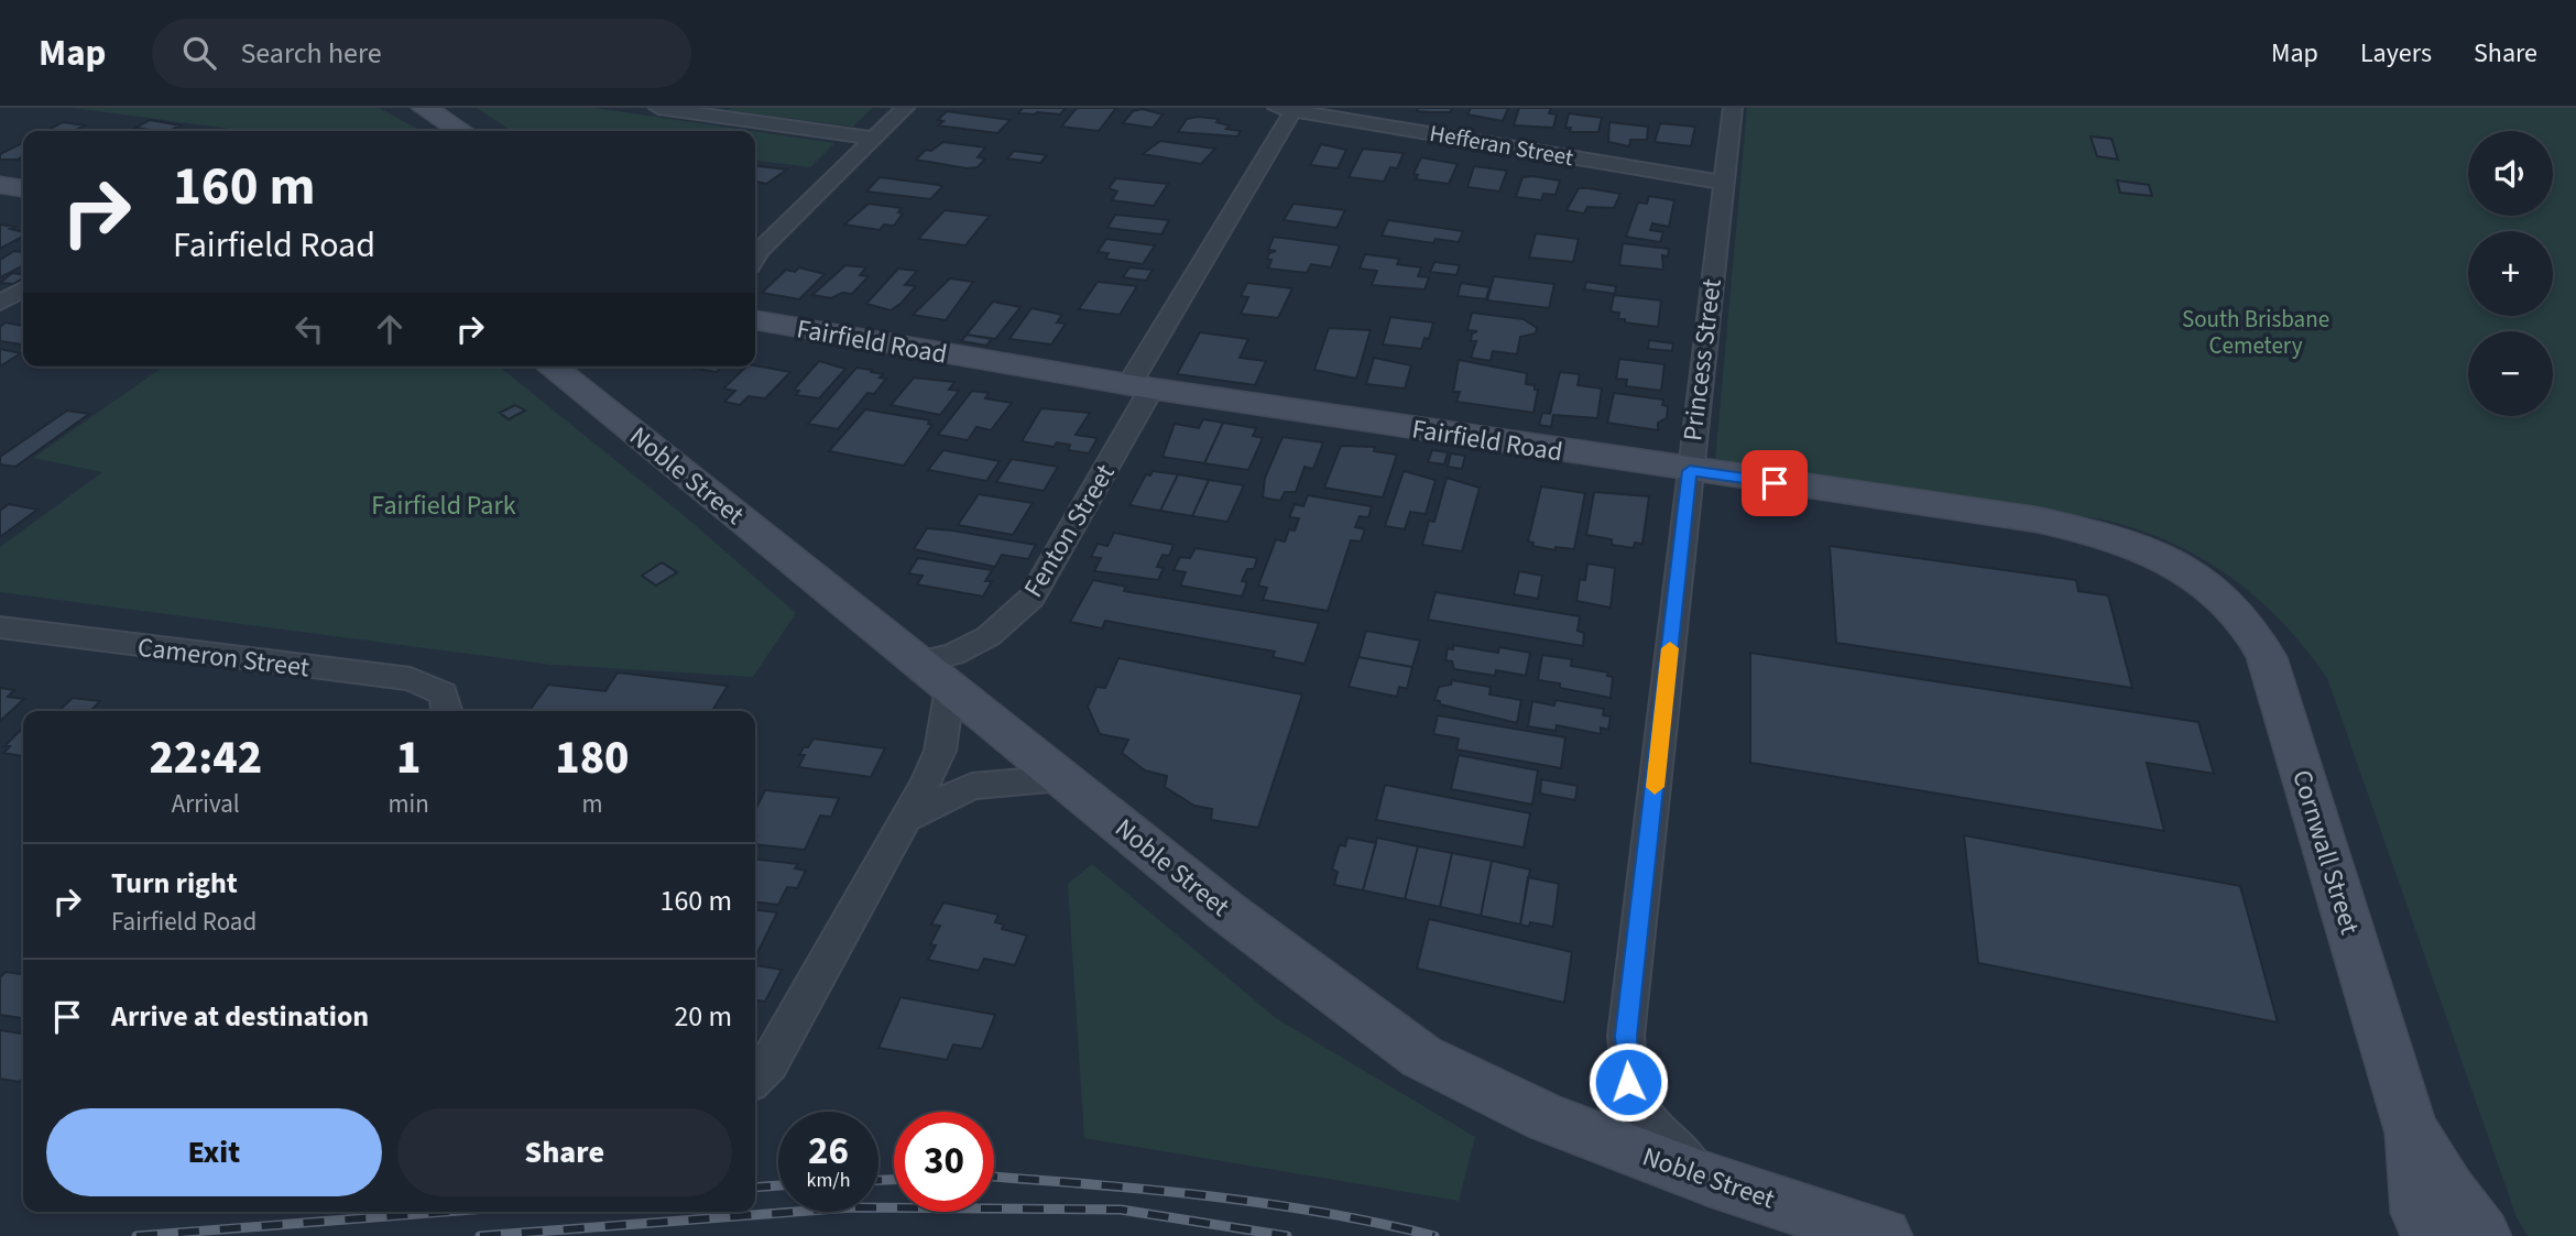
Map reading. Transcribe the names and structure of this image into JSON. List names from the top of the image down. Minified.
{"streets":{"main road":["Fairfield Road","Noble Street","Cornwall Street"],"street":["Hefferan Street","Princess Street","Fenton Street","Cameron Street"]},"crossings":[["Hefferan Street","Princess Street"],["Hefferan Street","Fenton Street"],["Fairfield Road","Princess Street"],["Fairfield Road","Fenton Street"],["Fairfield Road","Cornwall Street"],["Princess Street","Noble Street"],["Noble Street","Fenton Street"]],"parks":["South Brisbane Cemetery","Fairfield Park"],"page":{"header":"Map","search":"Search here","nav":["Map","Layers","Share"],"map_buttons":["+","−"],"turn":["160 m","Fairfield Road"],"eta":["22:42","Arrival","1","min","180","m"],"list":[{"name":"Turn right","note":"Fairfield Road","value":"160 m"},{"name":"Arrive at destination","value":"20 m"}],"buttons":["Exit","Share"],"speed":"26 km/h","limit":"30"}}
